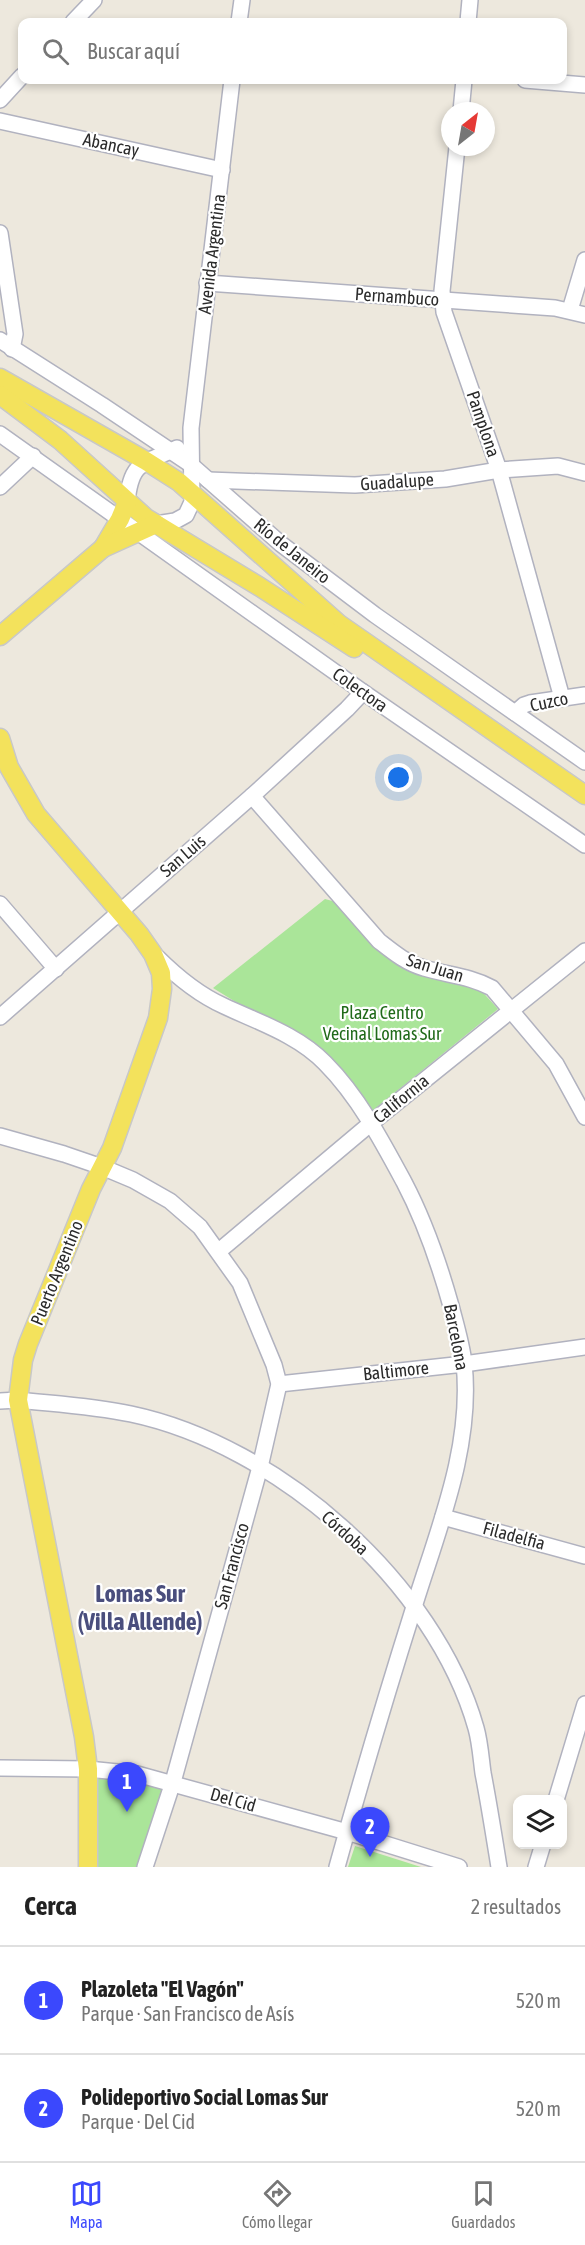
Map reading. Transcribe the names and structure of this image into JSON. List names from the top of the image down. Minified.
{"streets":{"main road":["Puerto Argentino"],"street":["Abancay","Avenida Argentina","Pernambuco","Pamplona","Guadalupe","Río de Janeiro","Colectora","Cuzco","San Luis","San Juan","California","Barcelona","Baltimore","Córdoba","Filadelfia","San Francisco","Del Cid"]},"crossings":[["Abancay","Avenida Argentina"],["Avenida Argentina","Pernambuco"],["Avenida Argentina","Río de Janeiro"],["Pernambuco","Pamplona"],["Pamplona","Guadalupe"],["Pamplona","Cuzco"],["Guadalupe","Río de Janeiro"],["Río de Janeiro","Cuzco"],["Colectora","San Luis"],["San Luis","San Juan"],["San Luis","Puerto Argentino"],["San Juan","California"],["California","Barcelona"],["Puerto Argentino","Barcelona"],["Puerto Argentino","Córdoba"],["Puerto Argentino","Del Cid"],["Barcelona","Baltimore"],["Barcelona","Córdoba"],["Barcelona","Filadelfia"],["Barcelona","Del Cid"],["Baltimore","San Francisco"],["Córdoba","San Francisco"],["San Francisco","Del Cid"]],"districts":["Lomas Sur (Villa Allende)"],"parks":["Plaza Centro Vecinal Lomas Sur"],"north":"top right","page":{"search":"Buscar aquí","pins":["1","2"],"heading":["Cerca","2 resultados"],"list":[{"mark":"1","name":"Plazoleta \"El Vagón\"","note":"Parque · San Francisco de Asís","value":"520 m"},{"mark":"2","name":"Polideportivo Social Lomas Sur","note":"Parque · Del Cid","value":"520 m"}],"nav":["Mapa","Cómo llegar","Guardados"]}}
